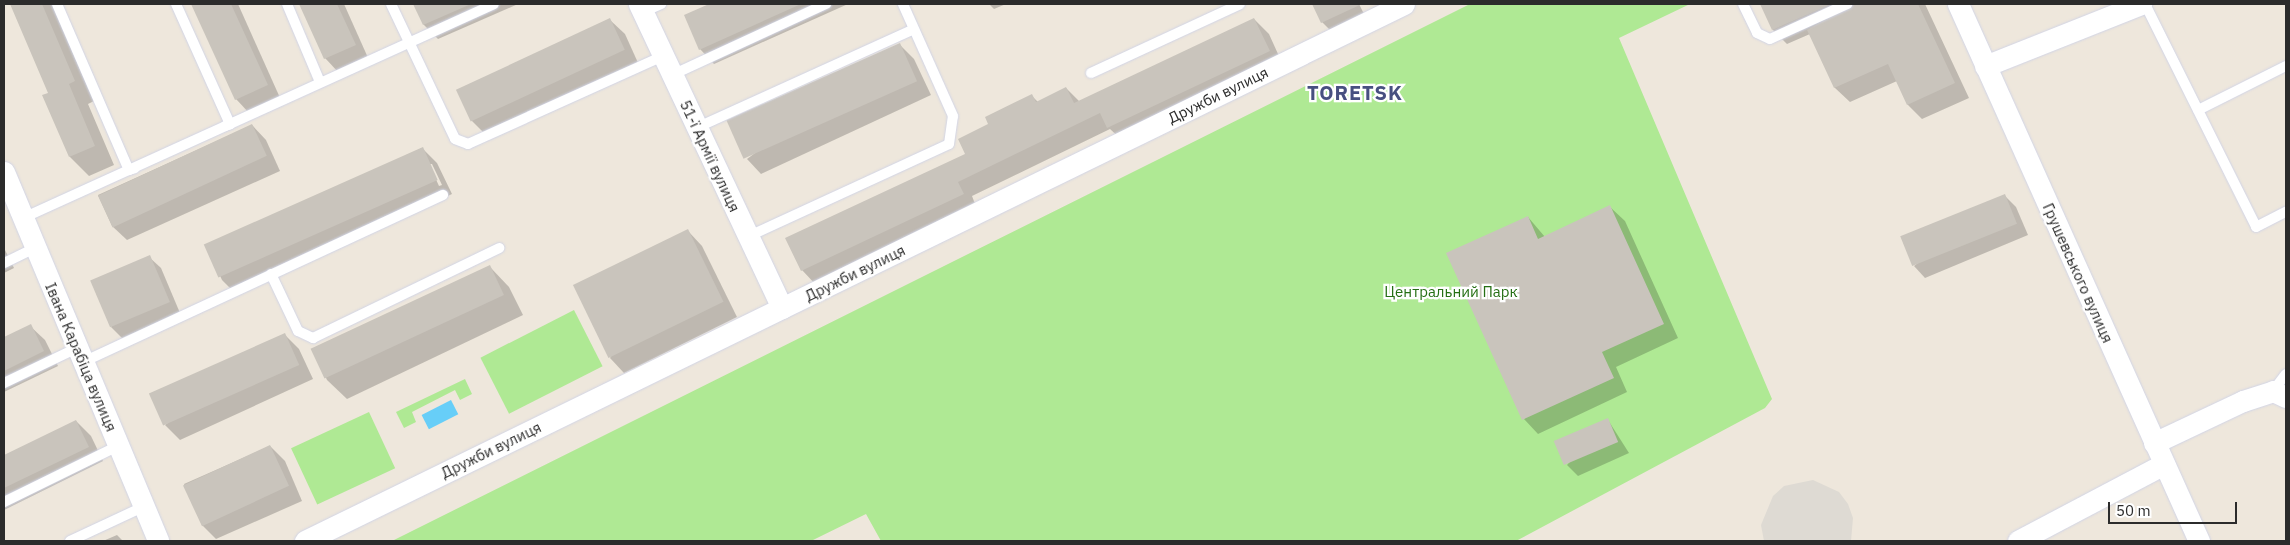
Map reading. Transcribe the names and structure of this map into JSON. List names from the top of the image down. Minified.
{"streets":{"street":["Дружби вулиця","51-ї Армії вулиця","Грушевського вулиця","Івана Карабіца вулиця"]},"crossings":[["Дружби вулиця","51-ї Армії вулиця"]],"districts":["TORETSK"],"parks":["Центральний Парк"],"scale_bar":"50 m"}
